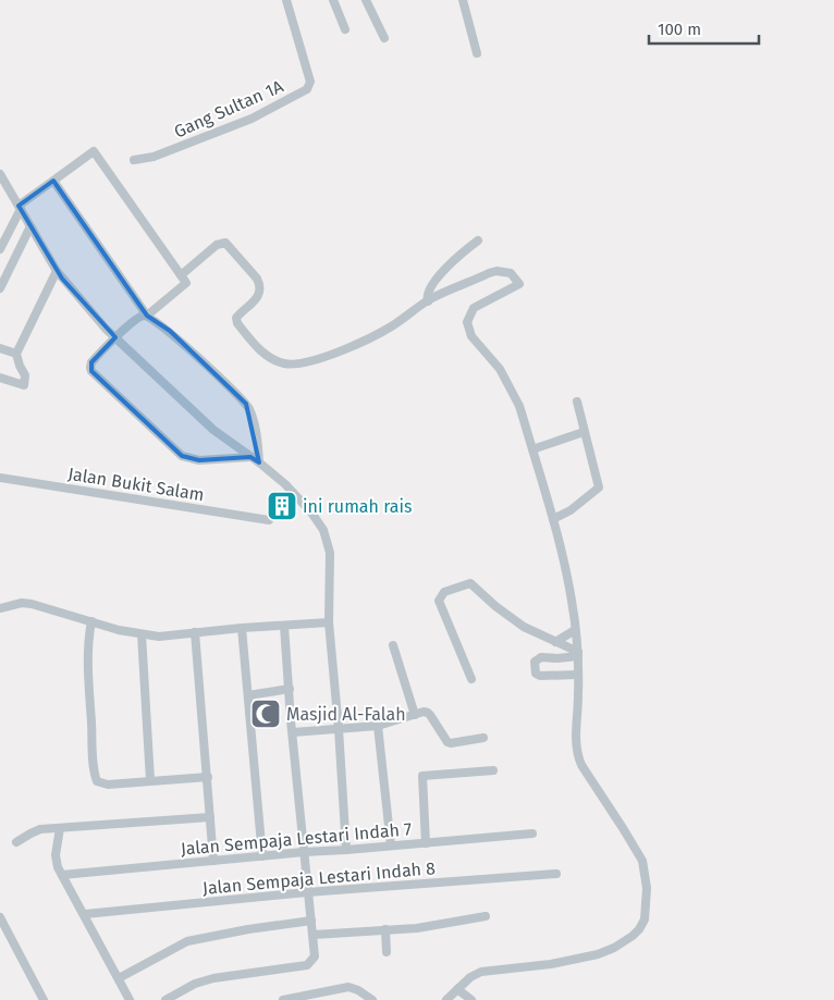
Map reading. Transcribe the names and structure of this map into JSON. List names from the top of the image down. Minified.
{"streets":{"street":["Gang Sultan 1A","Jalan Bukit Salam","Jalan Sempaja Lestari Indah 7","Jalan Sempaja Lestari Indah 8"]},"places":{"building":["ini rumah rais"],"mosque":["Masjid Al-Falah"]},"scale_bar":"100 m"}
